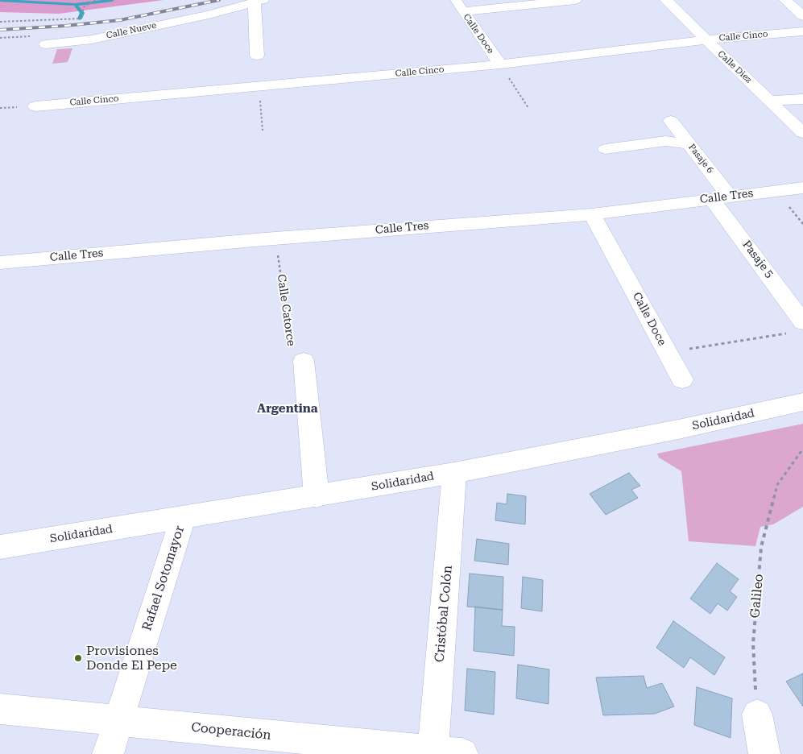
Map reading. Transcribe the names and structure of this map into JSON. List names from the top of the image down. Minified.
{"streets":{"street":["Calle Nueve","Calle Doce","Calle Cinco","Calle Diez","Pasaje 6","Calle Tres","Pasaje 5","Solidaridad","Rafael Sotomayor","Cristóbal Colón","Cooperación"],"path":["Calle Catorce","Galileo"]},"crossings":[["Calle Doce","Calle Cinco"],["Calle Doce","Calle Tres"],["Calle Cinco","Calle Diez"],["Pasaje 6","Calle Tres"],["Pasaje 6","Pasaje 5"],["Calle Tres","Pasaje 5"],["Calle Tres","Calle Catorce"],["Solidaridad","Rafael Sotomayor"],["Solidaridad","Cristóbal Colón"],["Rafael Sotomayor","Cooperación"],["Cristóbal Colón","Cooperación"]],"districts":["Argentina"],"places":["Provisiones Donde El Pepe"]}
